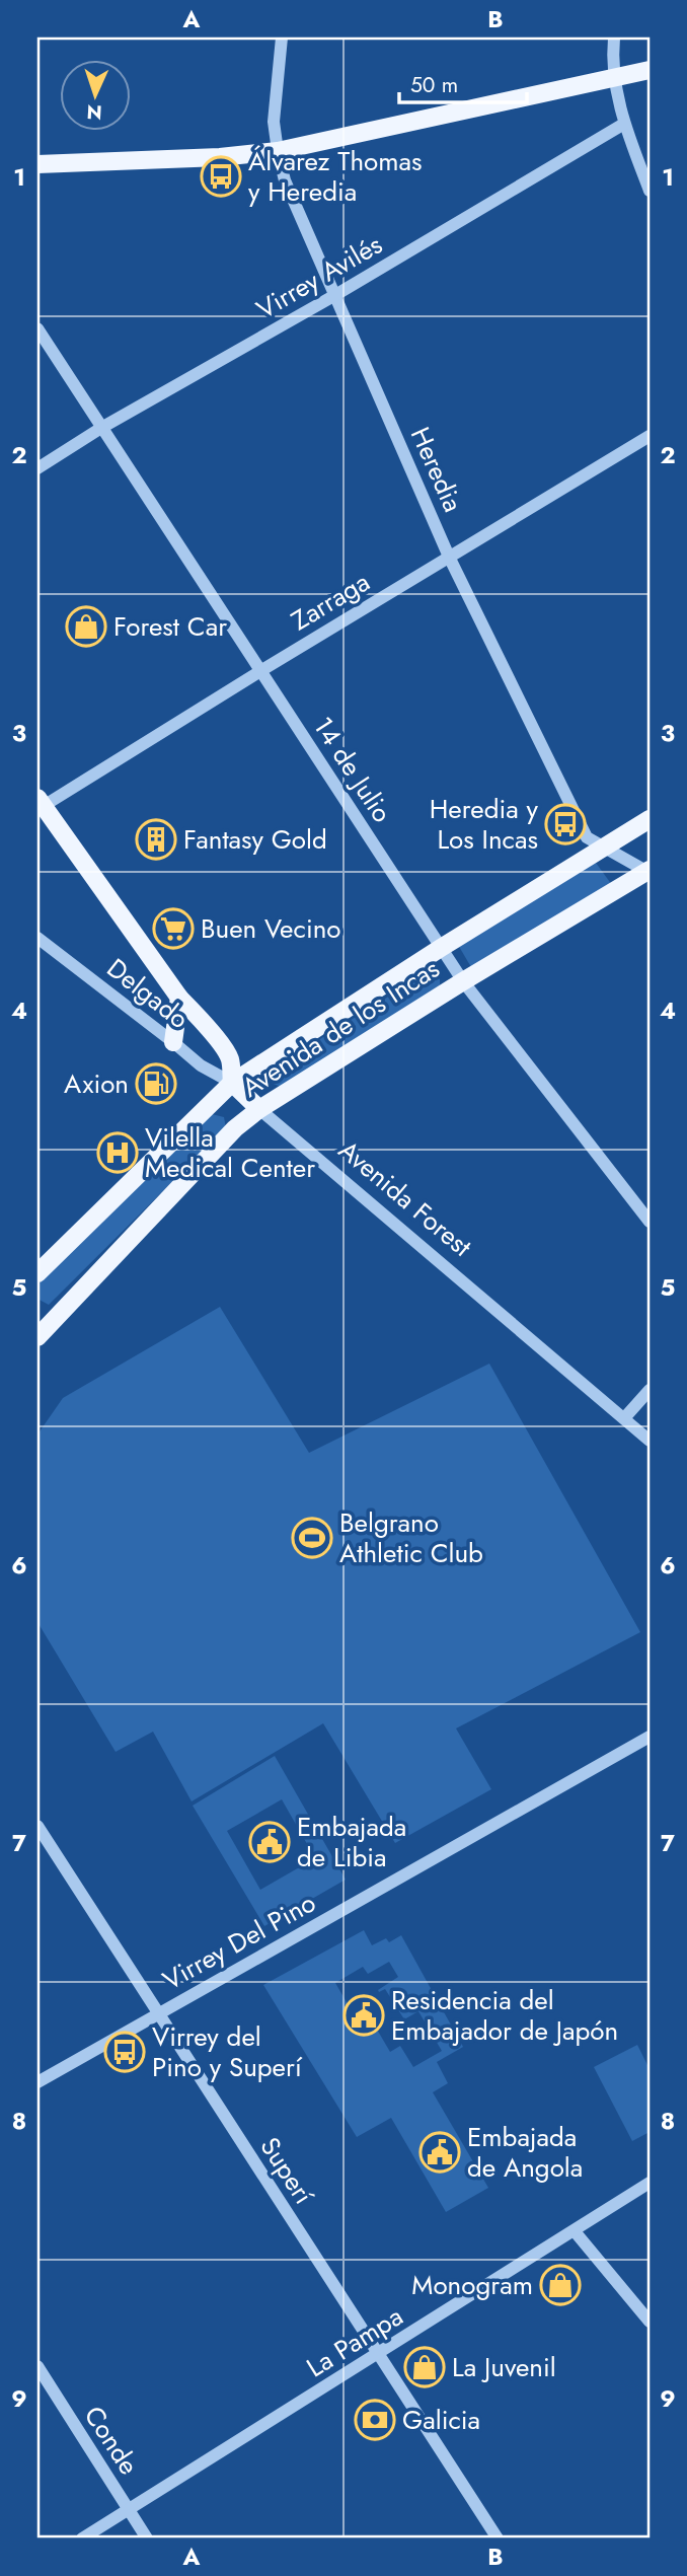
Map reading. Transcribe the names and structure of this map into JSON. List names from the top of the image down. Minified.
{"streets":{"main road":["Avenida de los Incas","Avenida Forest"],"street":["Virrey Avilés","Heredia","Zarraga","14 de Julio","Delgado","Virrey Del Pino","Superí","La Pampa","Conde"]},"crossings":[["Virrey Avilés","Heredia"],["Virrey Avilés","14 de Julio"],["Heredia","Zarraga"],["Heredia","Avenida de los Incas"],["Zarraga","14 de Julio"],["14 de Julio","Avenida de los Incas"],["Delgado","Avenida de los Incas"],["Delgado","Avenida Forest"],["Avenida de los Incas","Avenida Forest"],["Virrey Del Pino","Superí"],["Superí","La Pampa"],["La Pampa","Conde"]],"places":{"bus stop":["Álvarez Thomas y Heredia","Heredia y Los Incas","Virrey del Pino y Superí"],"shop":["Forest Car","Monogram","La Juvenil"],"building":["Fantasy Gold"],"supermarket":["Buen Vecino"],"fuel station":["Axion"],"hospital":["Vilella Medical Center"],"sports":["Belgrano Athletic Club"],"public building":["Embajada de Libia","Residencia del Embajador de Japón","Embajada de Angola"],"bank":["Galicia"]},"scale_bar":"50 m","north":"bottom","grid":{"columns":["A","B"],"rows":["1","2","3","4","5","6","7","8","9"]}}
